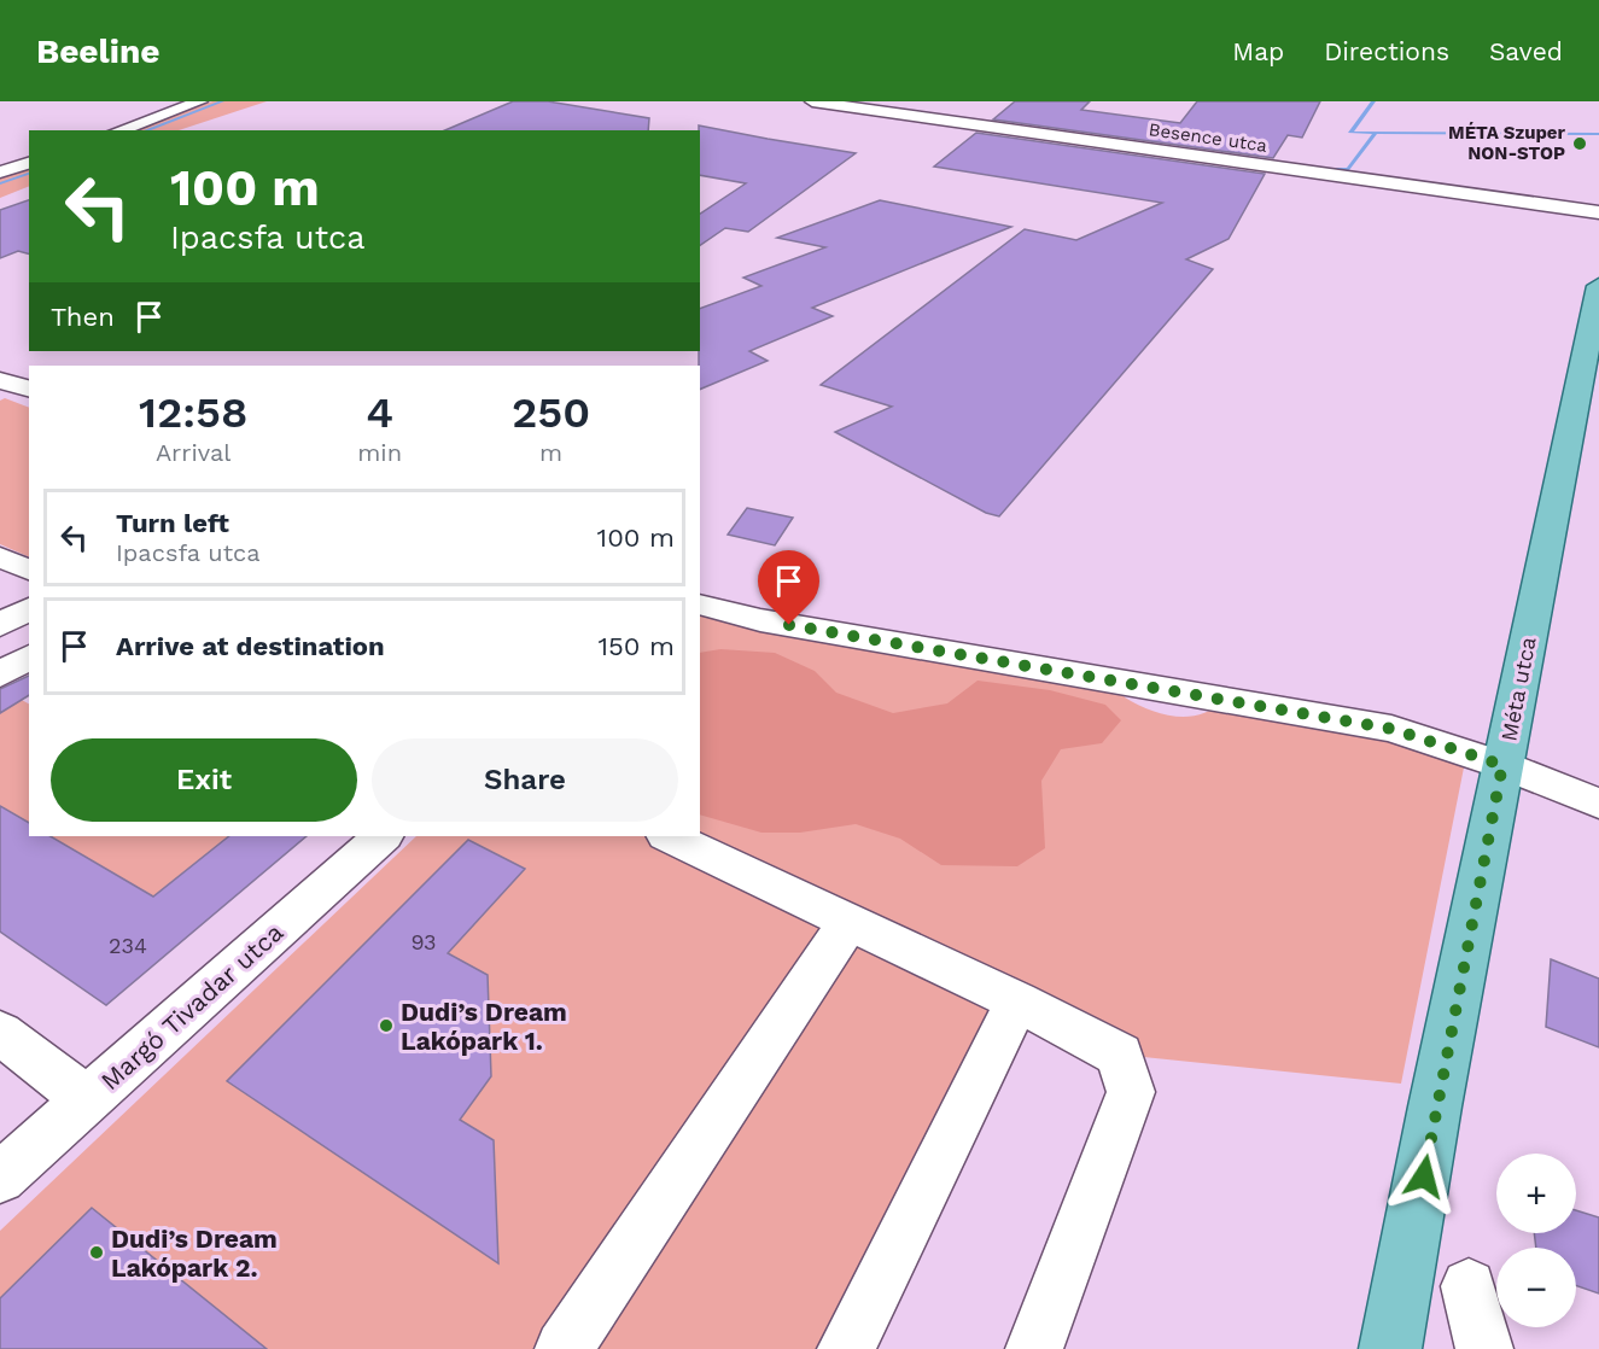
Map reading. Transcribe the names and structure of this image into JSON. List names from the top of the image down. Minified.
{"streets":{"main road":["Méta utca"],"street":["Besence utca","Margó Tivadar utca"]},"places":["MÉTA Szuper NON-STOP","Dudi’s Dream Lakópark 1.","Dudi’s Dream Lakópark 2."],"house_numbers":["93","234"],"page":{"header":"Beeline","nav":["Map","Directions","Saved"],"turn":["100 m","Ipacsfa utca"],"then":"Then","eta":["12:58","Arrival","4","min","250","m"],"list":[{"name":"Turn left","note":"Ipacsfa utca","value":"100 m"},{"name":"Arrive at destination","value":"150 m"}],"buttons":["Exit","Share"],"map_buttons":["+","−"]}}
